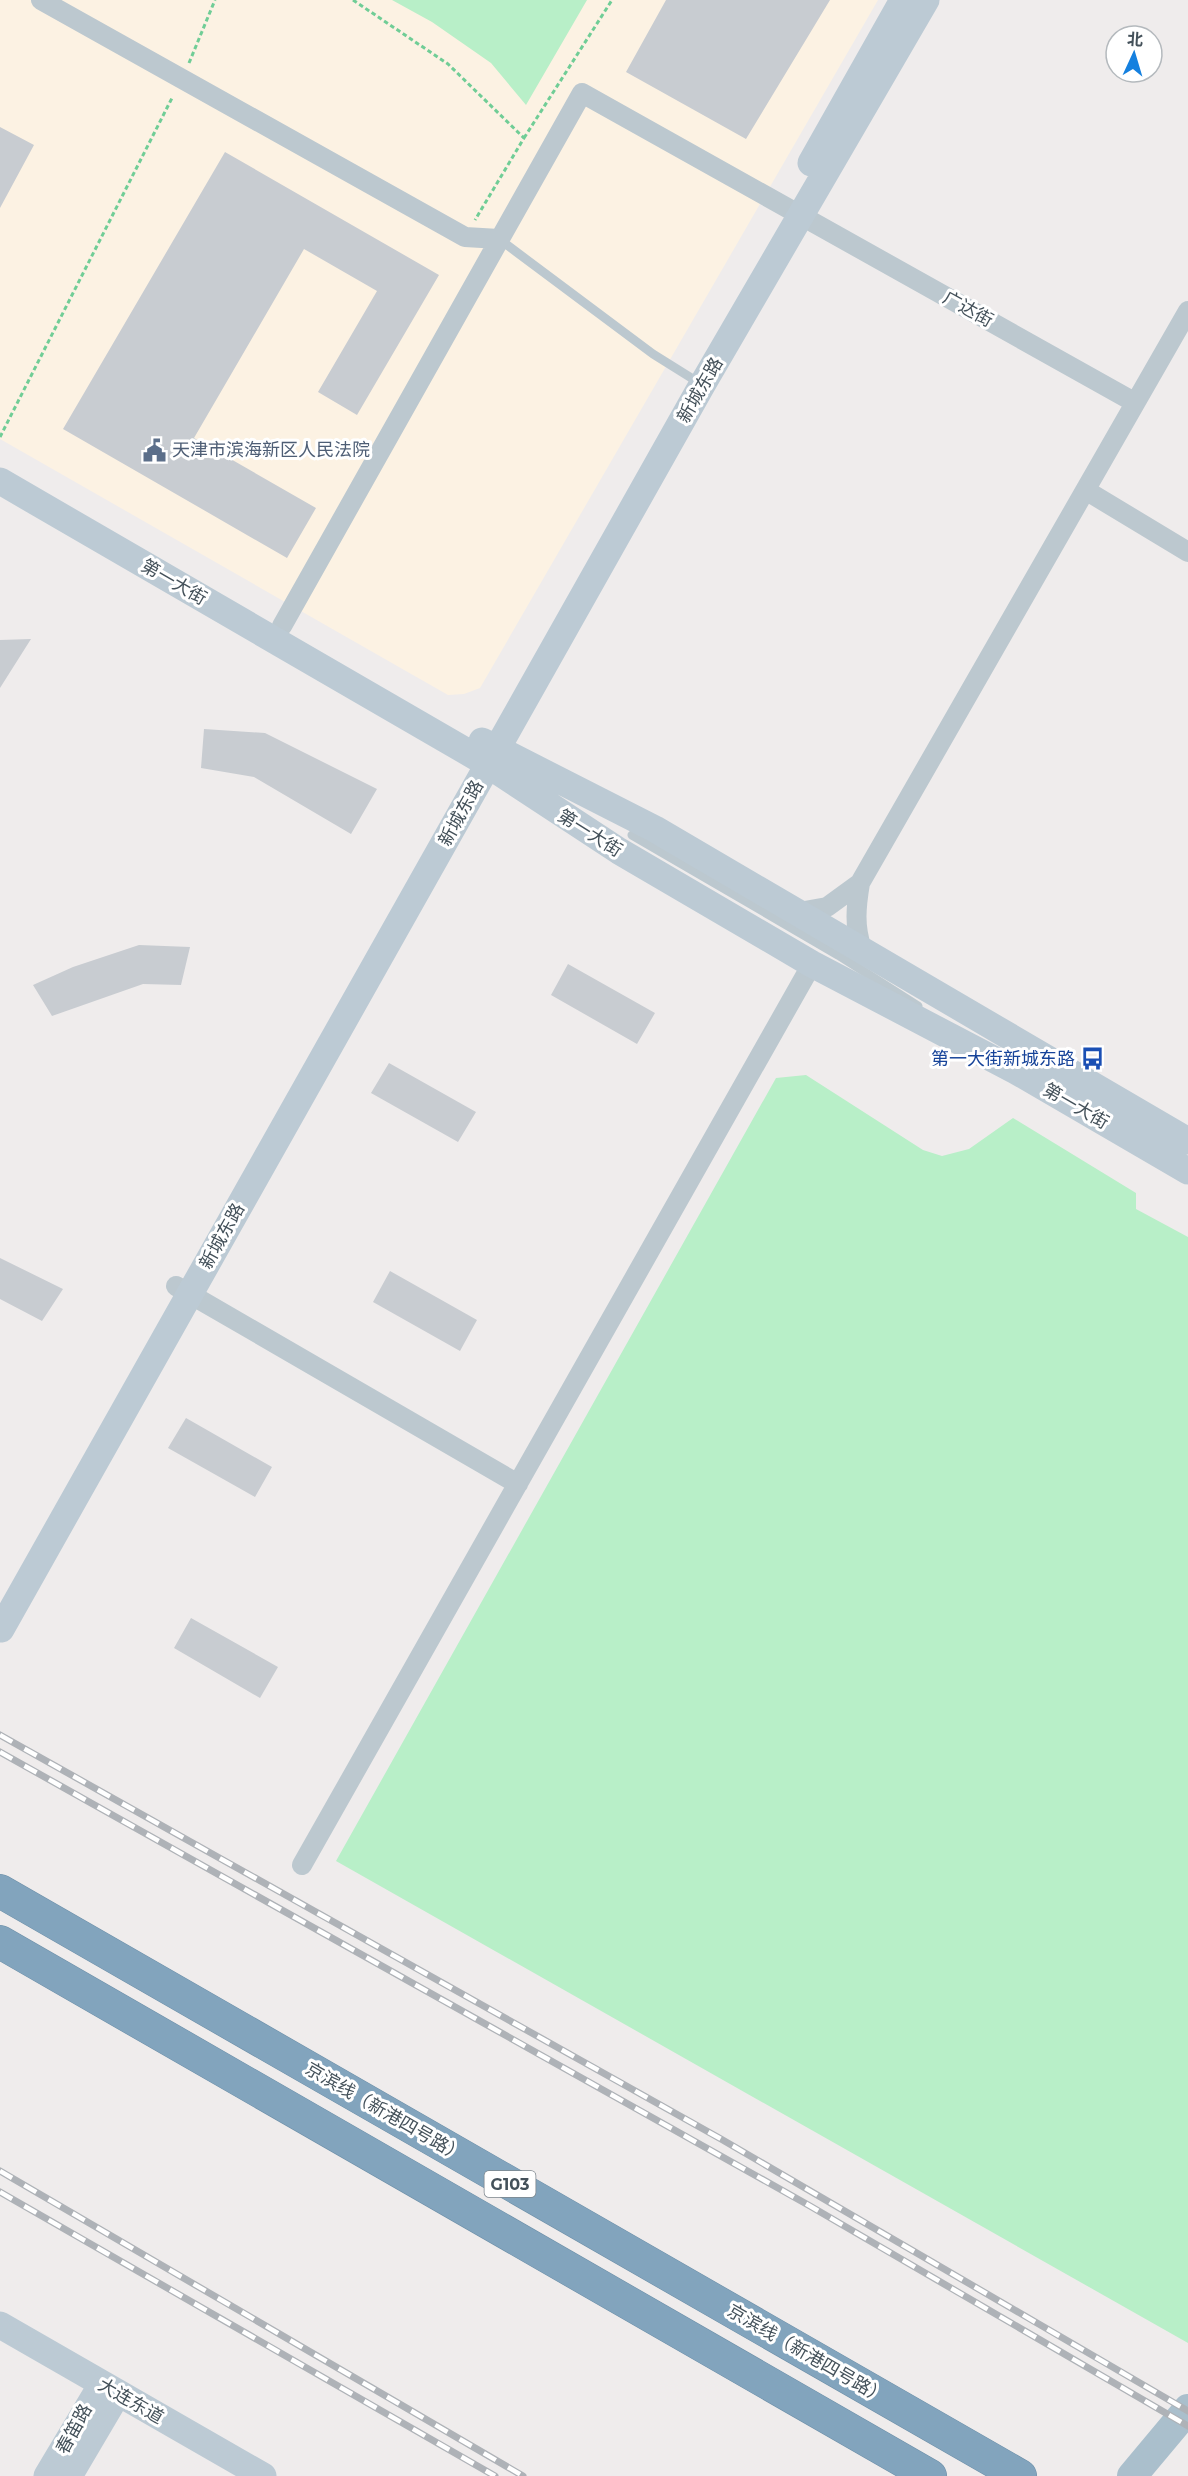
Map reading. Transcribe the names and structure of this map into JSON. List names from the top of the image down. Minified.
{"streets":{"highway":["京滨线（新港四号路）","G103"],"main road":["新城东路","第一大街","大连东道","春笛路"],"street":["广达街"]},"crossings":[["广达街","新城东路"],["新城东路","第一大街"],["大连东道","春笛路"]],"places":{"public building":["天津市滨海新区人民法院"],"bus stop":["第一大街新城东路"]},"north":"top"}
